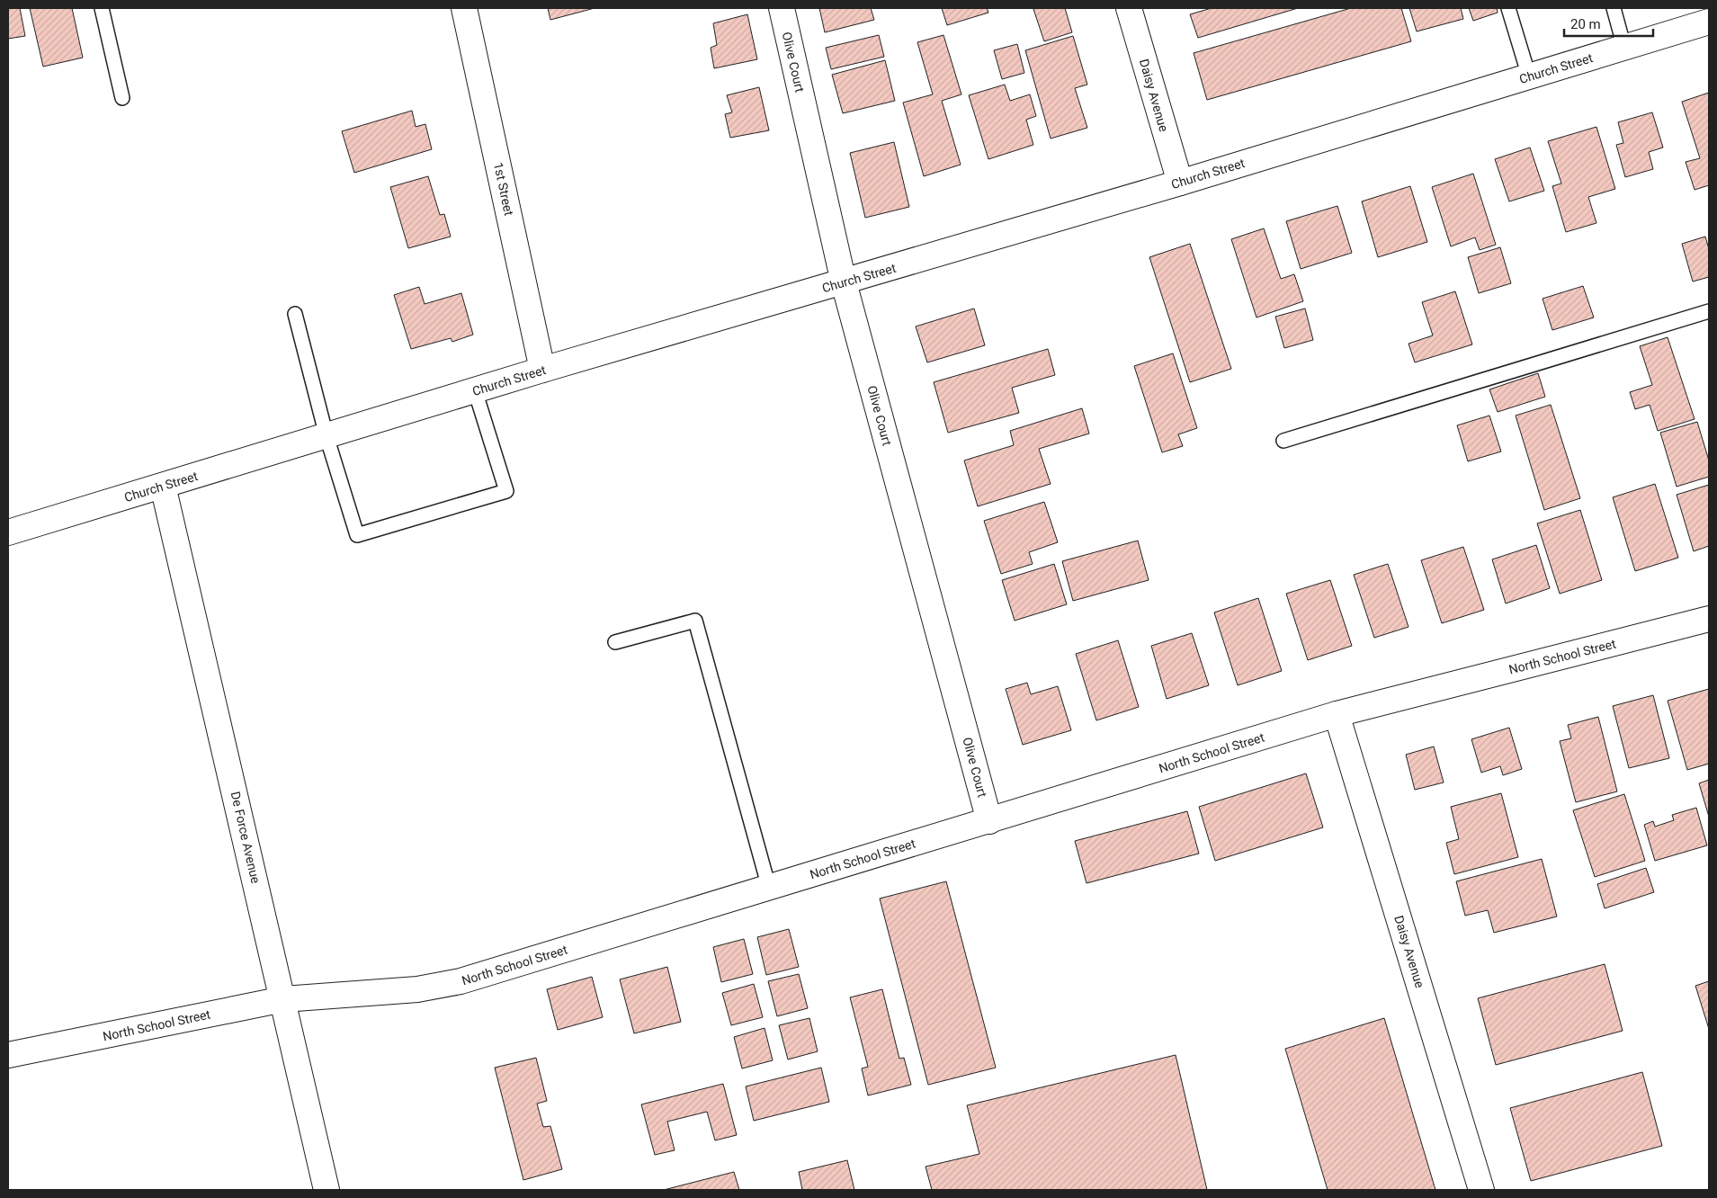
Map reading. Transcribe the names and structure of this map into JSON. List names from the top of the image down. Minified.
{"streets":{"street":["Olive Court","Church Street","Daisy Avenue","1st Street","North School Street","De Force Avenue"]},"crossings":[["Olive Court","Church Street"],["Olive Court","North School Street"],["Church Street","Daisy Avenue"],["Church Street","1st Street"],["Church Street","De Force Avenue"],["Daisy Avenue","North School Street"],["North School Street","De Force Avenue"]],"scale_bar":"20 m"}
